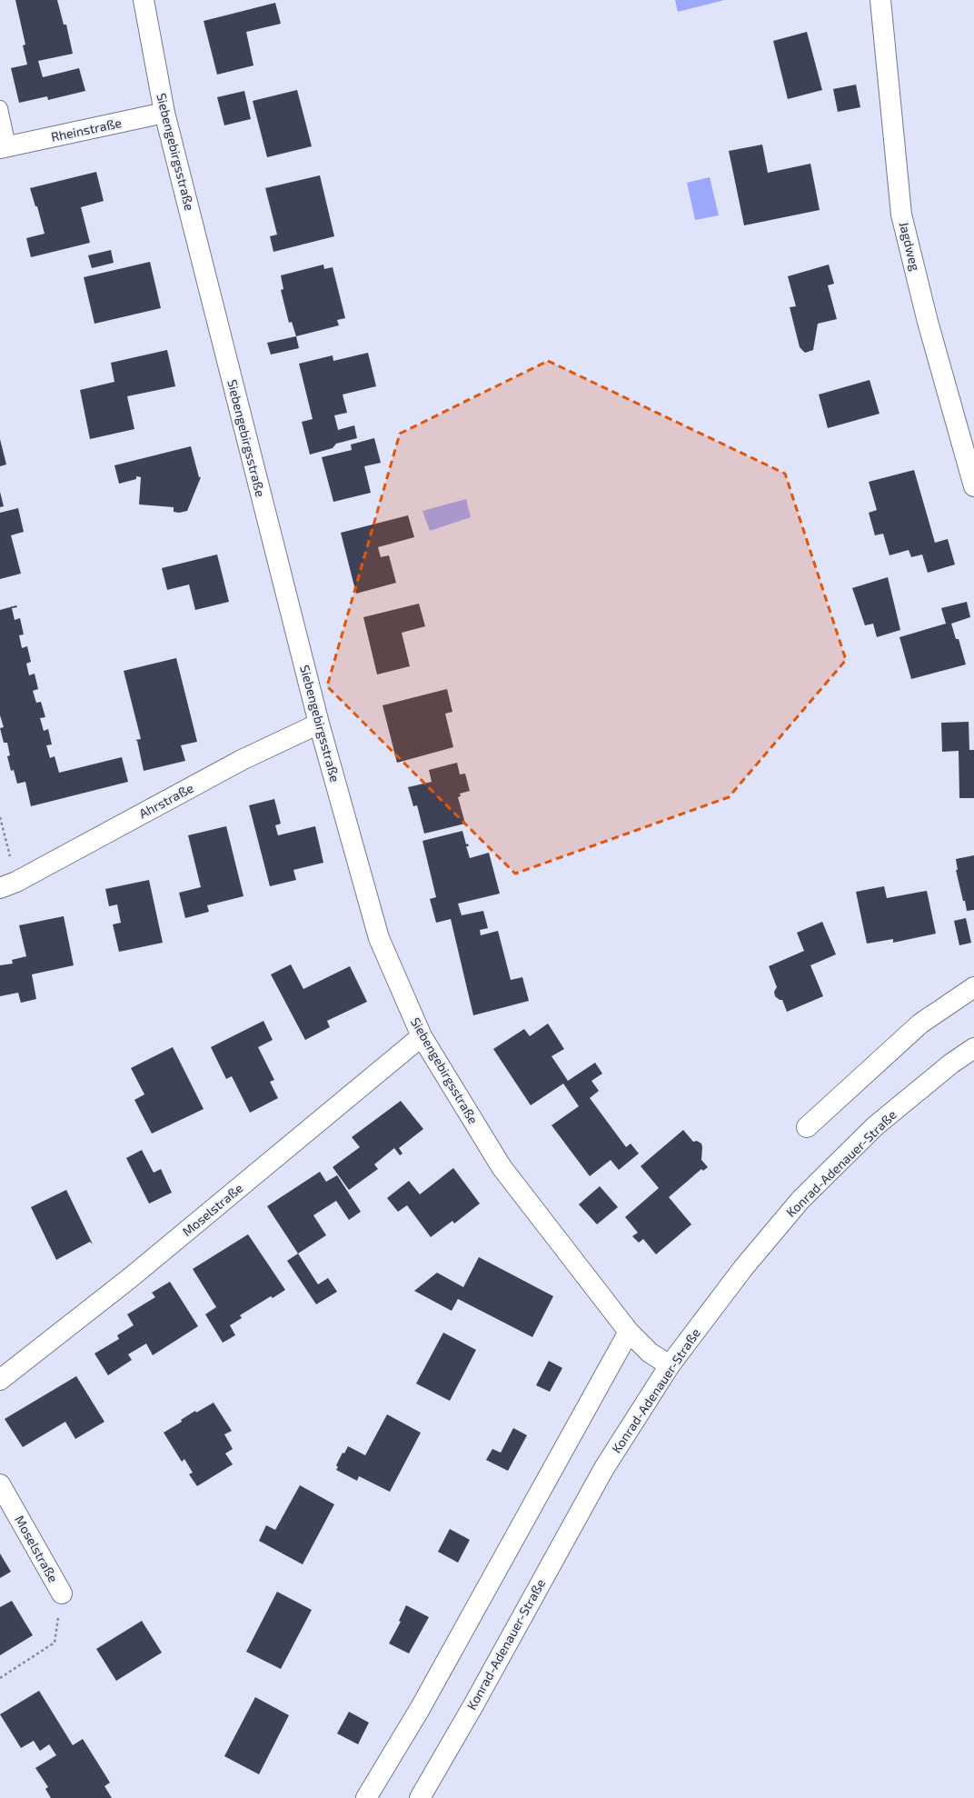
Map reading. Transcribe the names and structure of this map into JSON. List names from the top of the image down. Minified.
{"streets":{"street":["Rheinstraße","Siebengebirgsstraße","Jagdweg","Ahrstraße","Konrad-Adenauer-Straße","Moselstraße"]},"crossings":[["Rheinstraße","Siebengebirgsstraße"],["Siebengebirgsstraße","Ahrstraße"],["Siebengebirgsstraße","Konrad-Adenauer-Straße"],["Siebengebirgsstraße","Moselstraße"]]}
